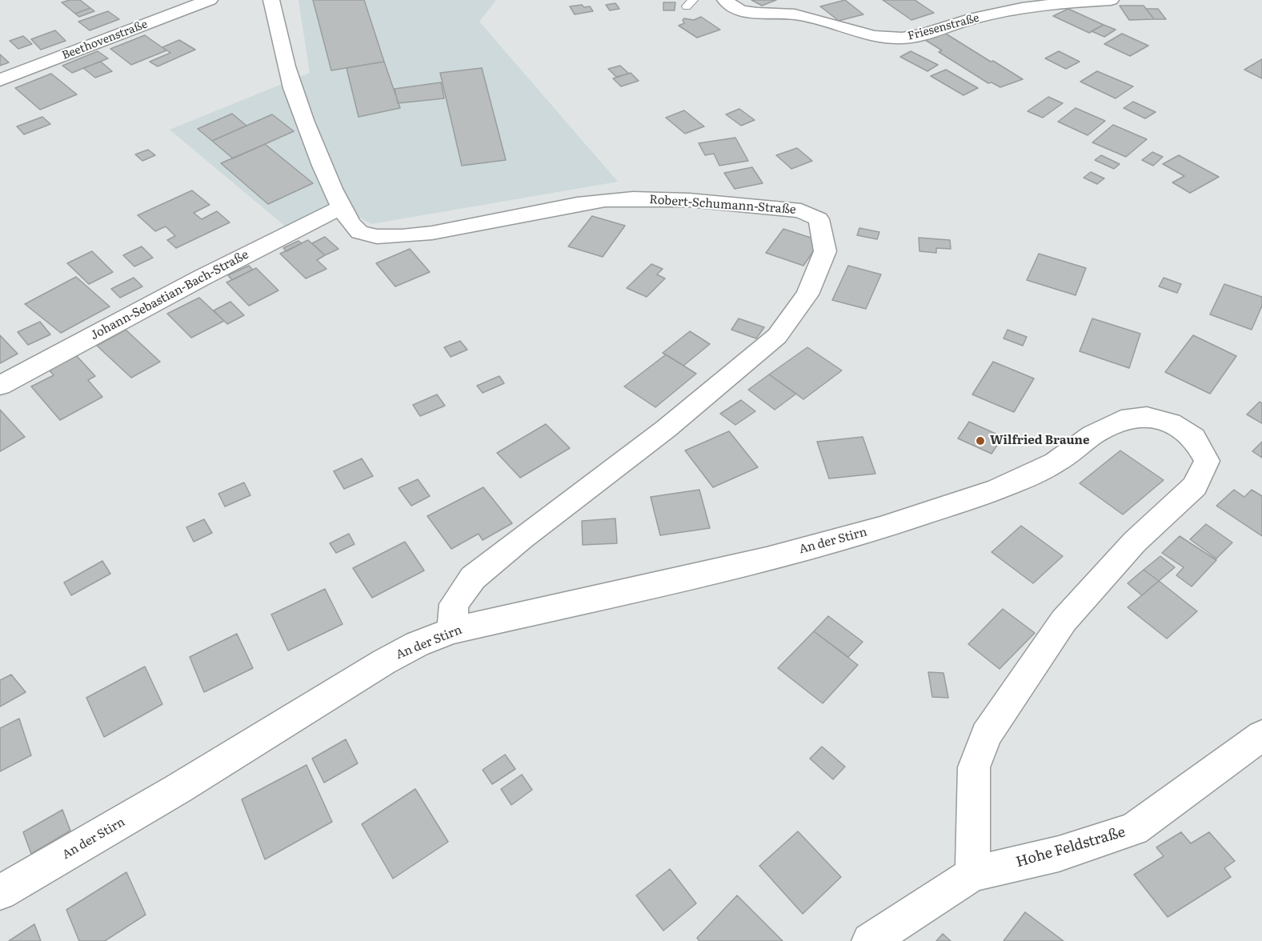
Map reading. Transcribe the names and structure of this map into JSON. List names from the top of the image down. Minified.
{"streets":{"street":["Friesenstraße","Beethovenstraße","Robert-Schumann-Straße","Johann-Sebastian-Bach-Straße","An der Stirn","Hohe Feldstraße"]},"crossings":[["Robert-Schumann-Straße","Johann-Sebastian-Bach-Straße"],["Robert-Schumann-Straße","An der Stirn"],["An der Stirn","Hohe Feldstraße"]],"places":["Wilfried Braune"]}
